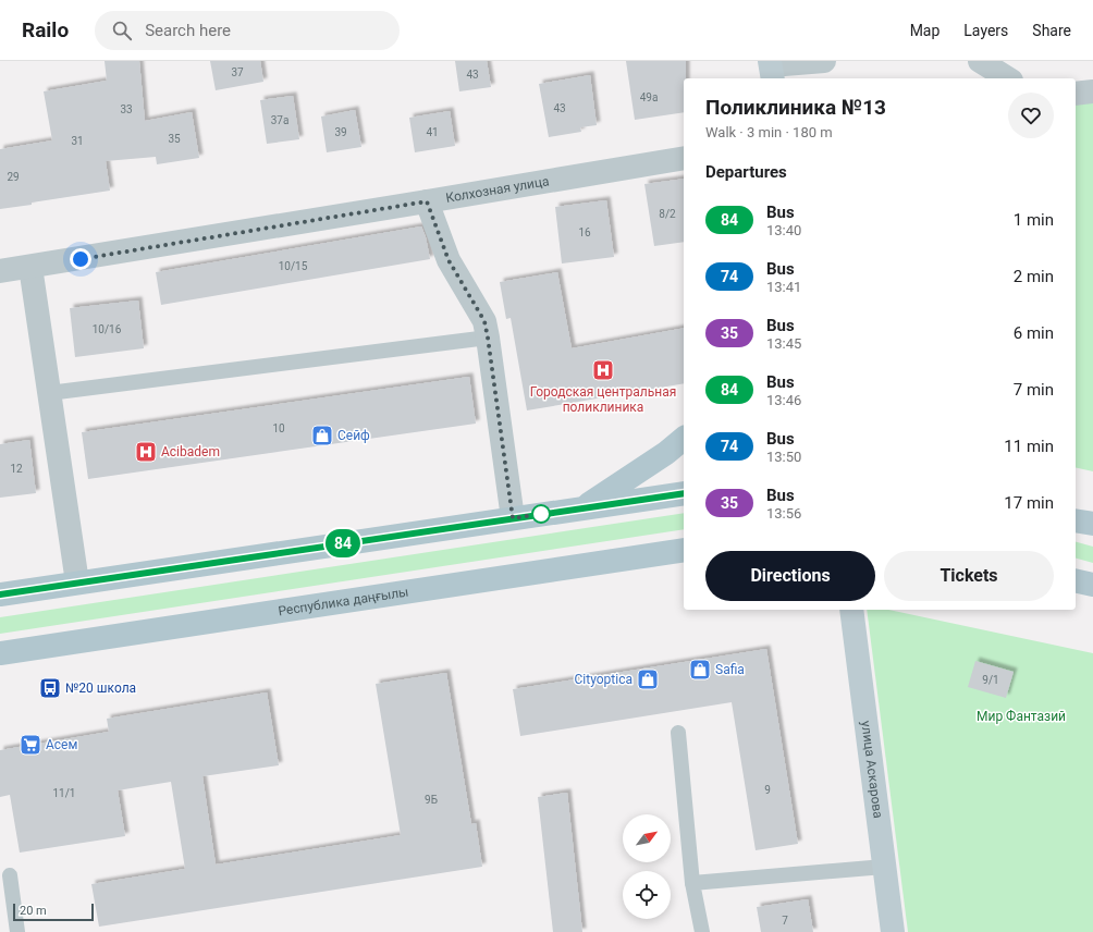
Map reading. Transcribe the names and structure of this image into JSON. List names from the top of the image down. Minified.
{"streets":{"main road":["Республика даңғылы","улица Аскарова"],"street":["Колхозная улица"]},"parks":["Мир Фантазий"],"places":{"hospital":["Городская центральная поликлиника","Acibadem"],"shop":["Сейф","Safia","Cityoptica"],"bus stop":["№20 школа"],"supermarket":["Асем"]},"lines":["bus line 84"],"house_numbers":["37","43","49а","43","33","37а","39","41","35","31","29","8/2","16","10/15","10/16","10","12","9/1","9","11/1","9Б","7"],"scale_bar":"20 m","north":"top right","page":{"header":"Railo","search":"Search here","nav":["Map","Layers","Share"],"on_map":"84","heading":[["Поликлиника №13","Walk · 3 min · 180 m"],"Departures"],"list":[{"mark":"84","name":"Bus","note":"13:40","value":"1 min"},{"mark":"74","name":"Bus","note":"13:41","value":"2 min"},{"mark":"35","name":"Bus","note":"13:45","value":"6 min"},{"mark":"84","name":"Bus","note":"13:46","value":"7 min"},{"mark":"74","name":"Bus","note":"13:50","value":"11 min"},{"mark":"35","name":"Bus","note":"13:56","value":"17 min"}],"buttons":["Directions","Tickets"],"scale":"20 m"}}
